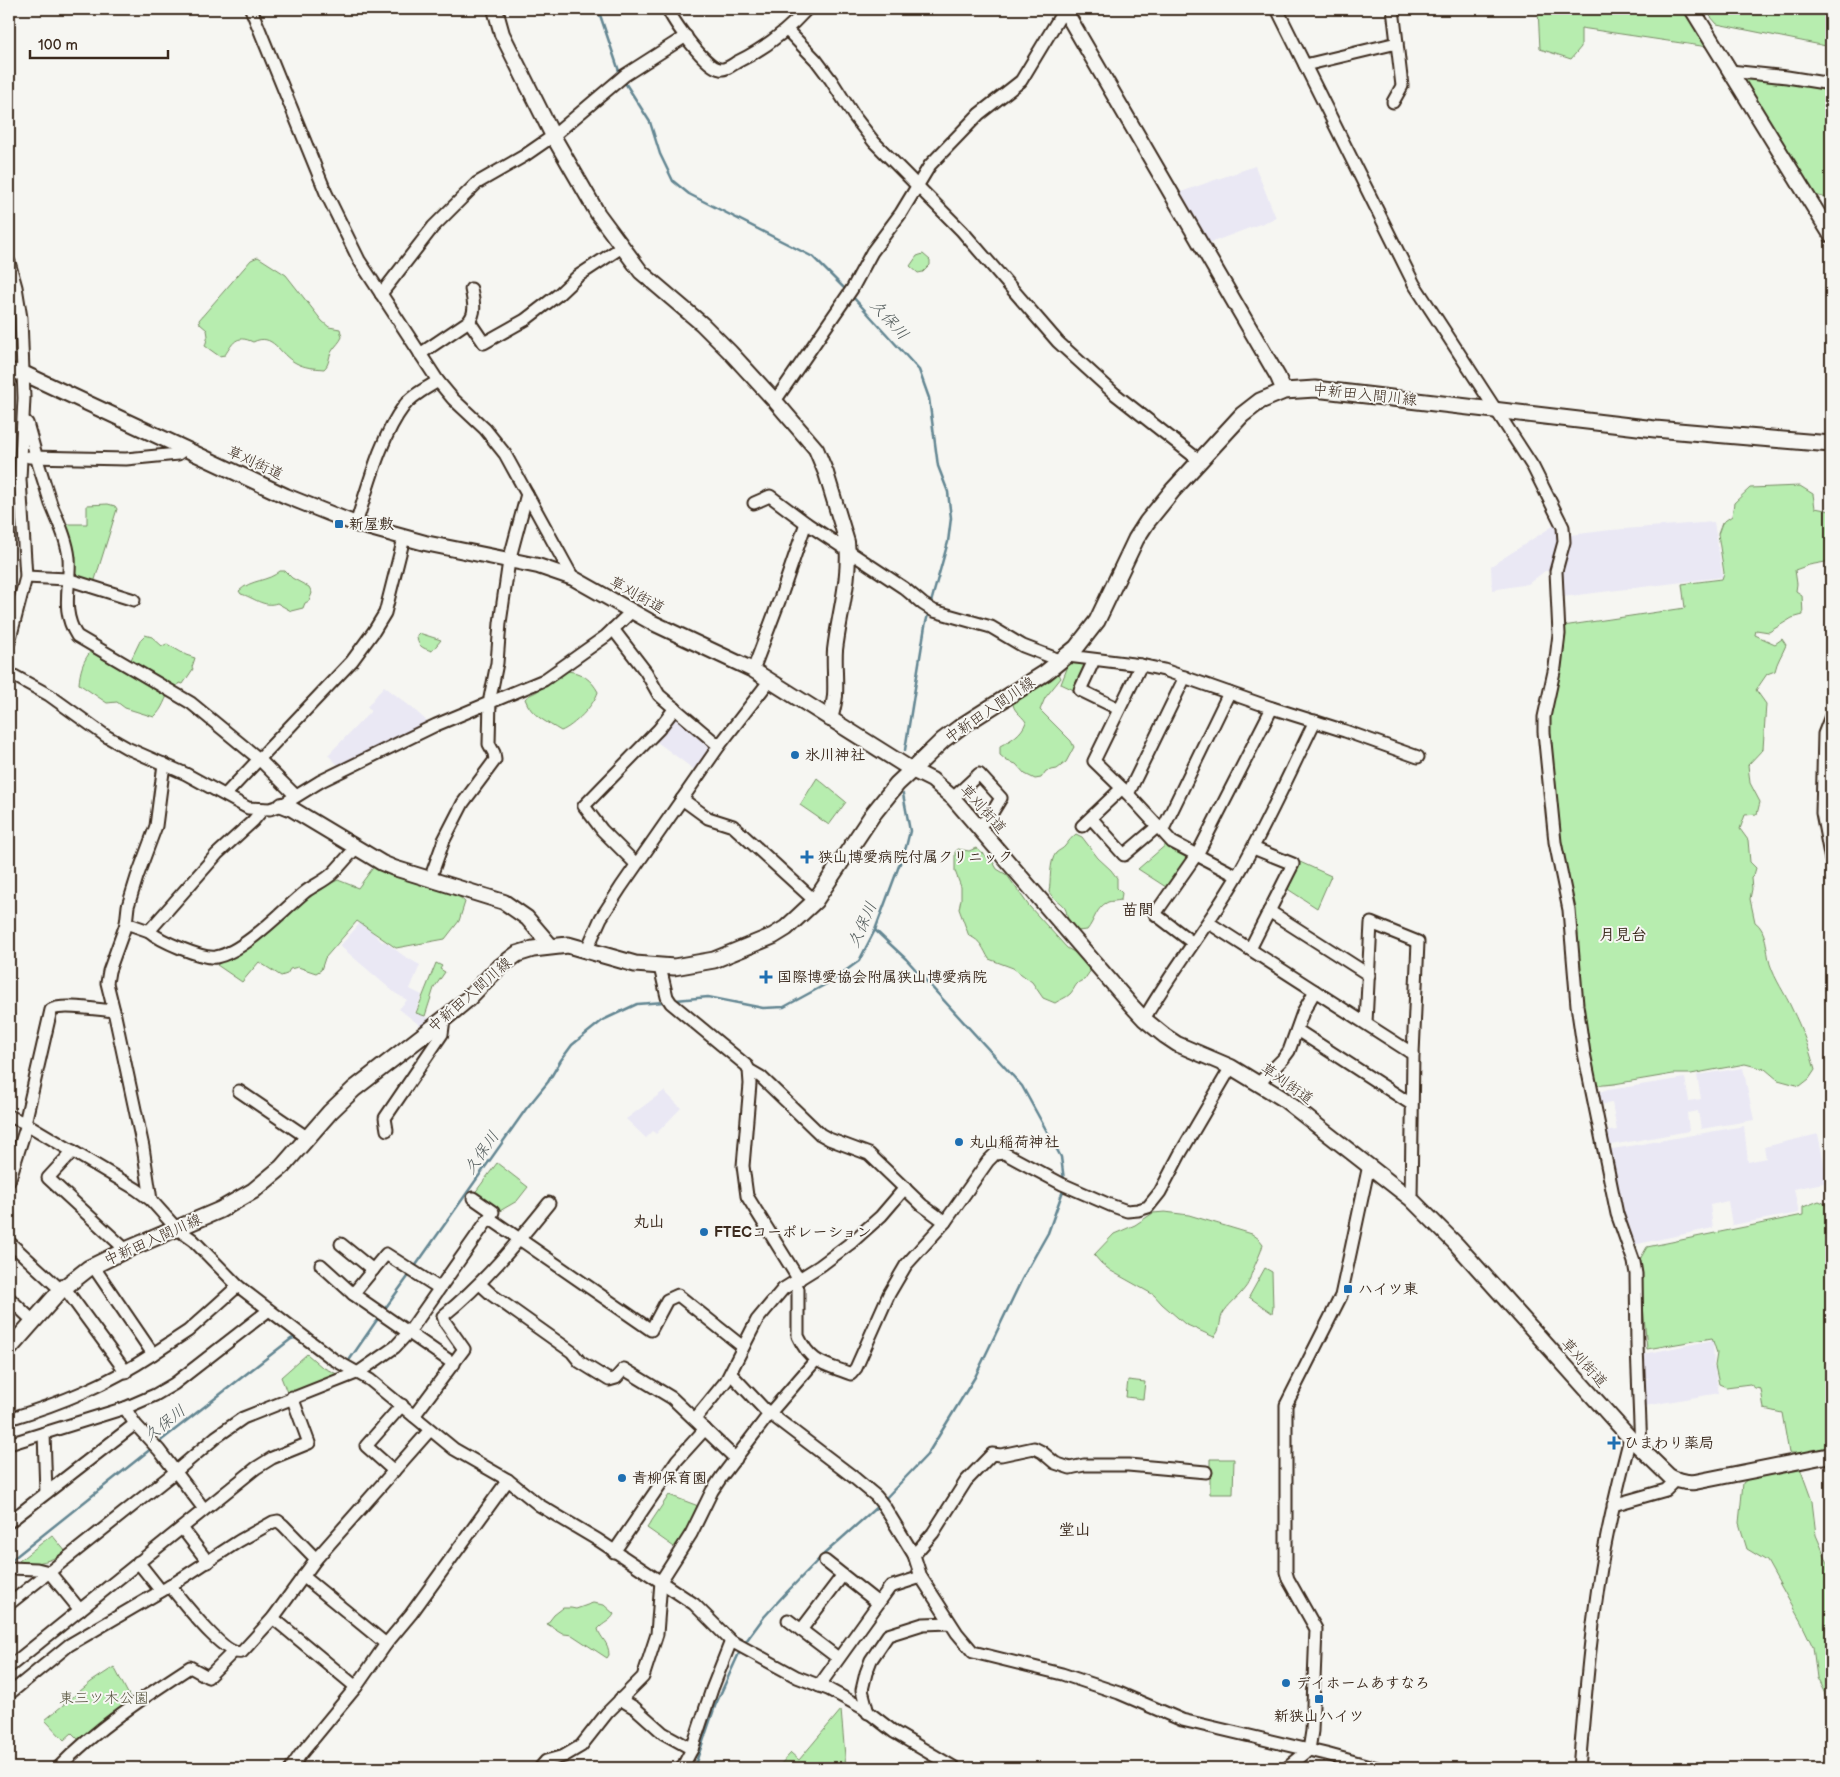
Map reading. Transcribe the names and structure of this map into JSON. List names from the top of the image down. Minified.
{"streets":{"main road":["中新田入間川線"],"street":["草刈街道"]},"crossings":[["中新田入間川線","草刈街道"]],"districts":["苗間","月見台","丸山","堂山"],"water":["久保川"],"parks":["東三ツ木公園"],"places":{"transit":["新屋敷","ハイツ東","新狭山ハイツ"],"other":["氷川神社","丸山稲荷神社","FTECコーポレーション","青柳保育園","デイホームあすなろ"],"health":["狭山博愛病院付属クリニック","国際博愛協会附属狭山博愛病院","ひまわり薬局"]},"scale_bar":"100 m"}
